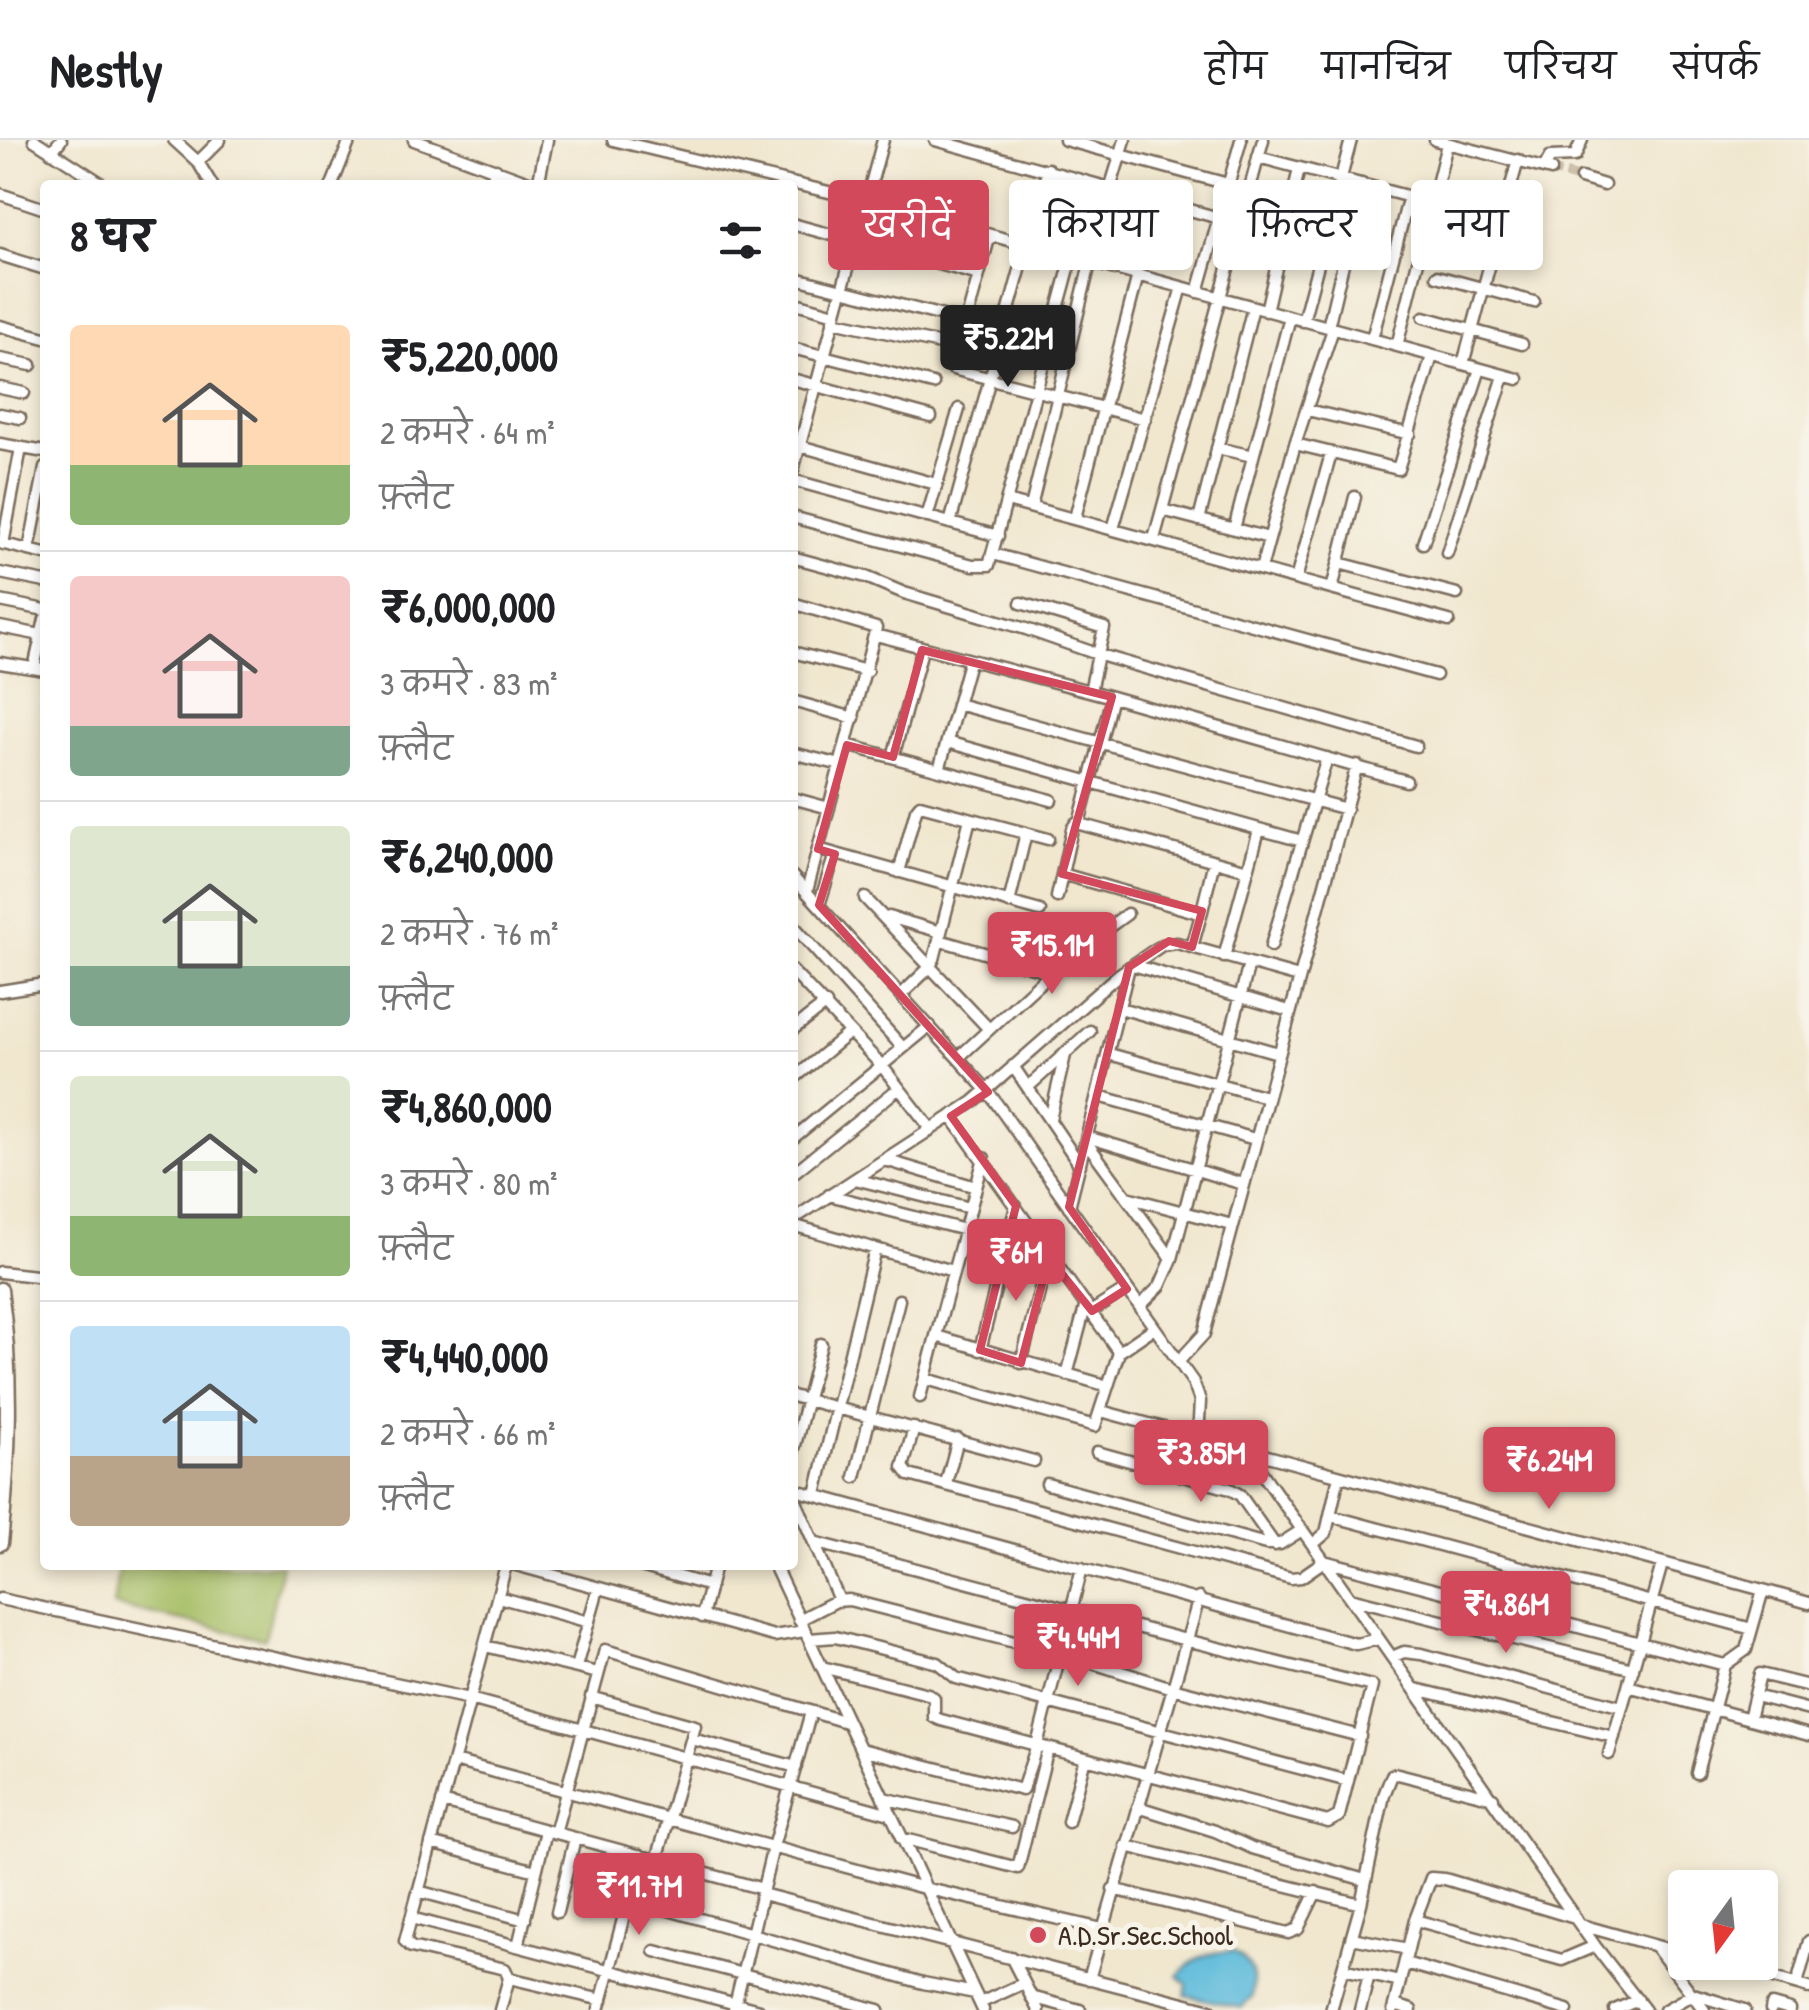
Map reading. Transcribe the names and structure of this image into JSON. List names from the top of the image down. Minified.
{"places":["A.D.Sr.Sec.School"],"north":"bottom","page":{"header":"Nestly","nav":["होम","मानचित्र","परिचय","संपर्क"],"chip":["खरीदें","किराया","फ़िल्टर","नया"],"heading":"8 घर","list":[{"name":"₹5,220,000","note":"2 कमरे · 64 m² · फ़्लैट"},{"name":"₹6,000,000","note":"3 कमरे · 83 m² · फ़्लैट"},{"name":"₹6,240,000","note":"2 कमरे · 76 m² · फ़्लैट"},{"name":"₹4,860,000","note":"3 कमरे · 80 m² · फ़्लैट"},{"name":"₹4,440,000","note":"2 कमरे · 66 m² · फ़्लैट"}],"price":["₹5.22M","₹15.1M","₹6M","₹3.85M","₹6.24M","₹4.86M","₹4.44M","₹11.7M"]}}
